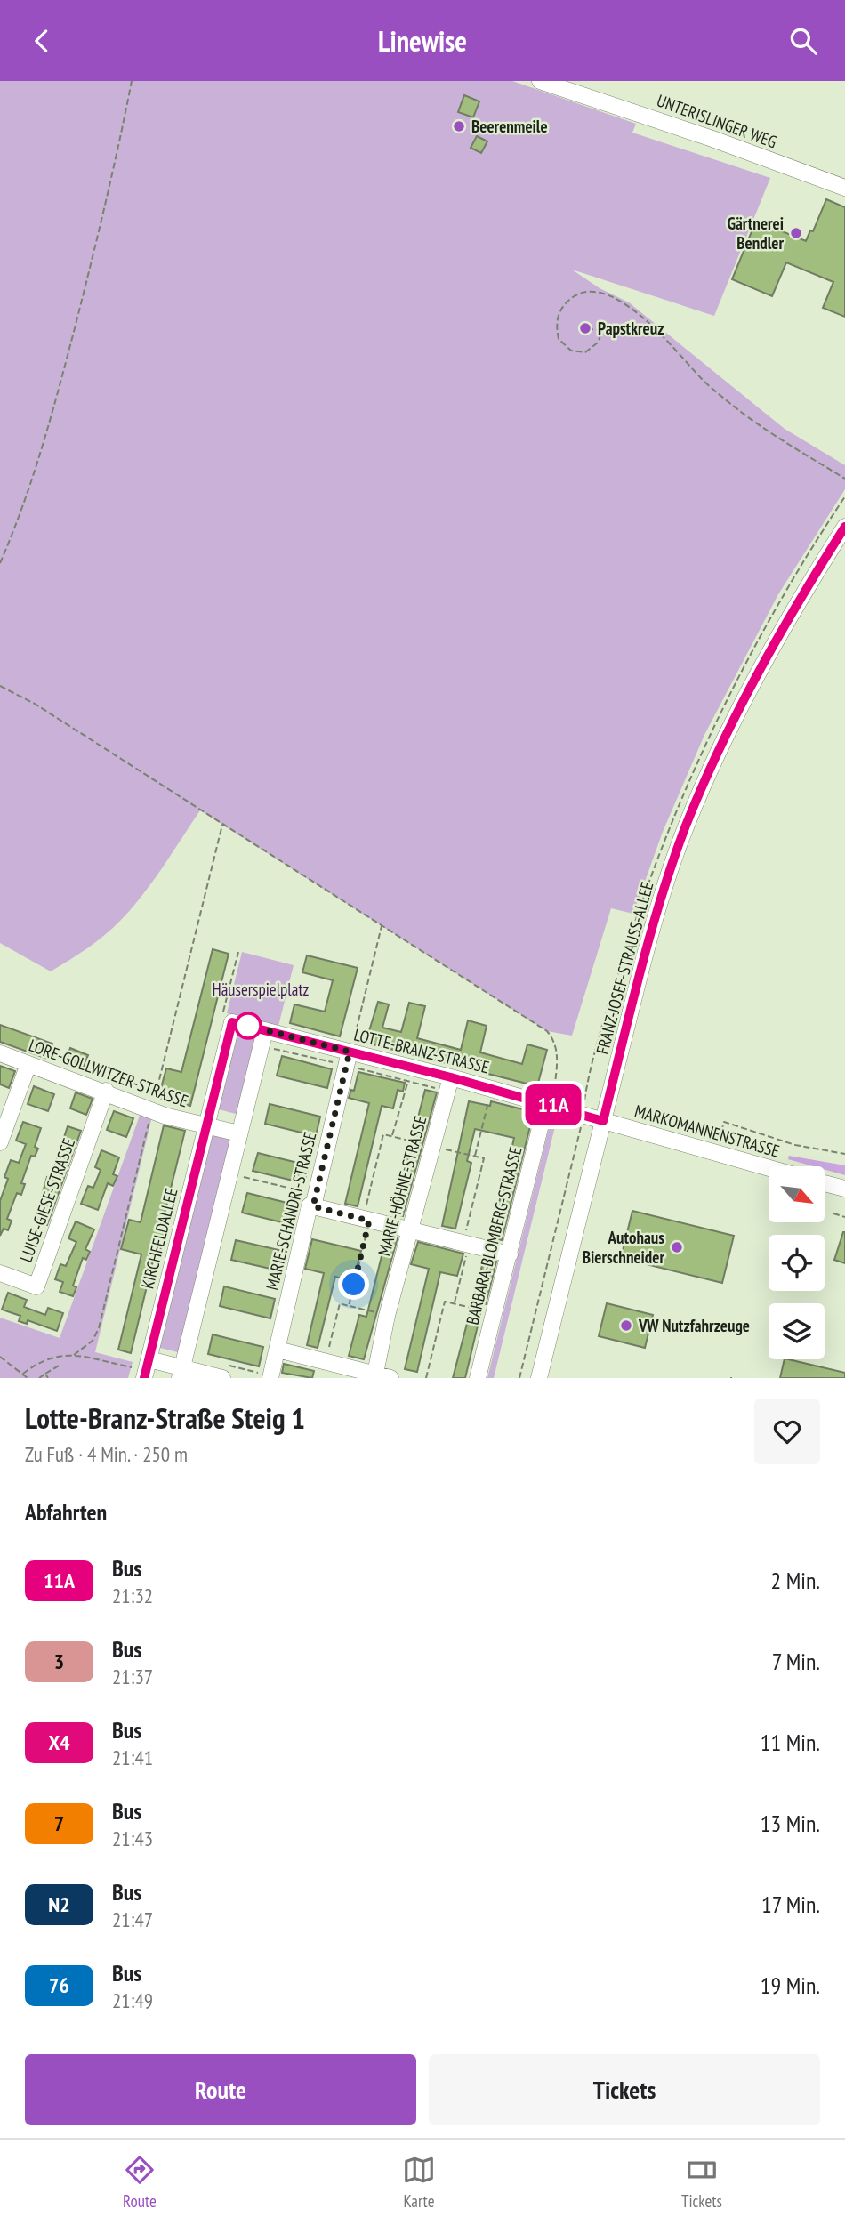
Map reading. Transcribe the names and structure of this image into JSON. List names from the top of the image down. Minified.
{"streets":{"street":["UNTERISLINGER WEG","FRANZ-JOSEF-STRAUSS-ALLEE","LOTTE-BRANZ-STRASSE","LORE-GOLLWITZER-STRASSE","MARKOMANNENSTRASSE","MARIE-HÖHNE-STRASSE","LUISE-GIESE-STRASSE","MARIE-SCHANDRI-STRASSE","BARBARA-BLOMBERG-STRASSE","KIRCHFELDALLEE"]},"crossings":[["FRANZ-JOSEF-STRAUSS-ALLEE","LOTTE-BRANZ-STRASSE"],["FRANZ-JOSEF-STRAUSS-ALLEE","MARKOMANNENSTRASSE"],["LOTTE-BRANZ-STRASSE","MARKOMANNENSTRASSE"],["LOTTE-BRANZ-STRASSE","MARIE-HÖHNE-STRASSE"],["LOTTE-BRANZ-STRASSE","MARIE-SCHANDRI-STRASSE"],["LOTTE-BRANZ-STRASSE","BARBARA-BLOMBERG-STRASSE"],["LOTTE-BRANZ-STRASSE","KIRCHFELDALLEE"],["LORE-GOLLWITZER-STRASSE","LUISE-GIESE-STRASSE"],["LORE-GOLLWITZER-STRASSE","KIRCHFELDALLEE"]],"parks":["Häuserspielplatz"],"places":["Beerenmeile","Gärtnerei Bendler","Papstkreuz","Autohaus Bierschneider","VW Nutzfahrzeuge"],"lines":["bus line 11A"],"north":"bottom right","page":{"header":"Linewise","on_map":"11A","heading":[["Lotte-Branz-Straße Steig 1","Zu Fuß · 4 Min. · 250 m"],"Abfahrten"],"list":[{"mark":"11A","name":"Bus","note":"21:32","value":"2 Min."},{"mark":"3","name":"Bus","note":"21:37","value":"7 Min."},{"mark":"X4","name":"Bus","note":"21:41","value":"11 Min."},{"mark":"7","name":"Bus","note":"21:43","value":"13 Min."},{"mark":"N2","name":"Bus","note":"21:47","value":"17 Min."},{"mark":"76","name":"Bus","note":"21:49","value":"19 Min."}],"buttons":["Route","Tickets"],"tabs":["Route","Karte","Tickets"]}}
